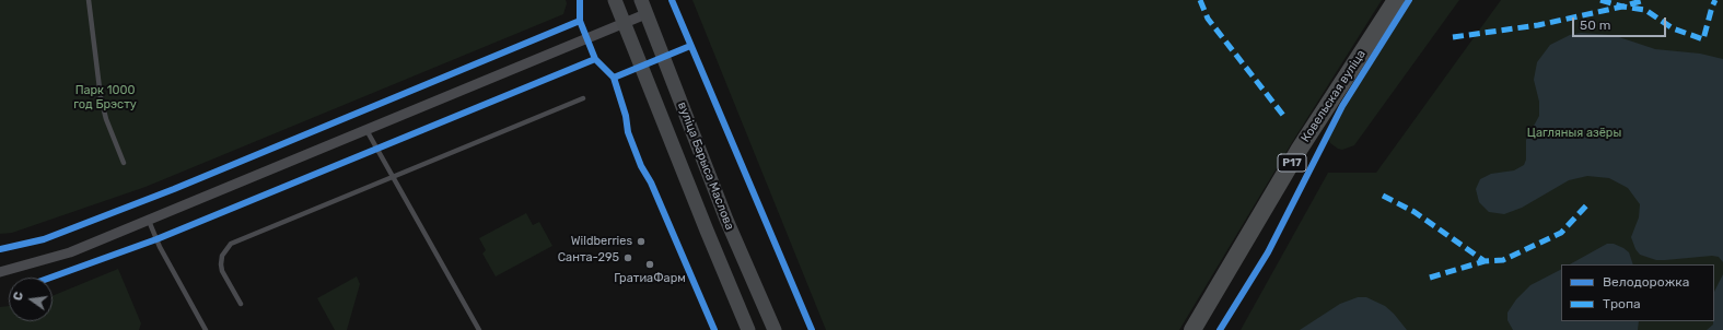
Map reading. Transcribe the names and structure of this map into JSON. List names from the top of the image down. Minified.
{"streets":{"highway":["Ковельская вуліца","Р17"],"main road":["вуліца Барыса Маслова"]},"parks":["Парк 1000 год Брэсту","Цагляныя азёры"],"places":["Wildberries","Санта-295","ГратиаФарм"],"legend":["Велодорожка","Тропа"],"scale_bar":"50 m","north":"left"}
